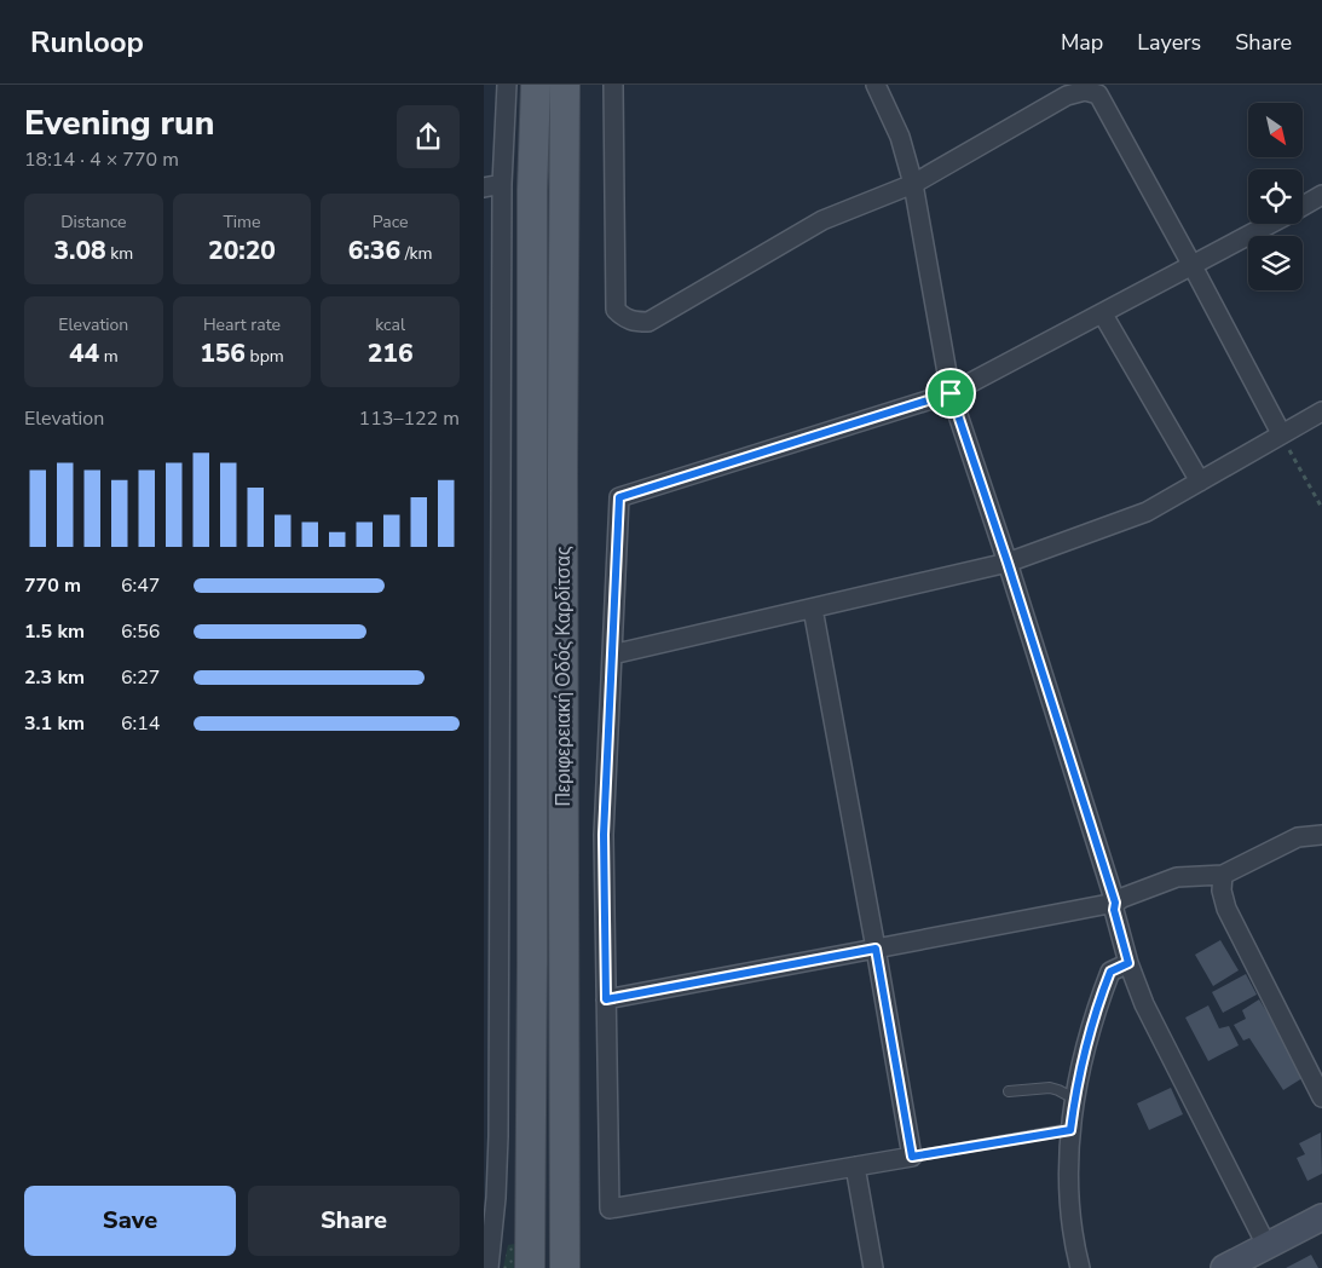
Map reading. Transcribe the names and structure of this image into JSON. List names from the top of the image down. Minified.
{"streets":{"main road":["Περιφερειακή Οδός Καρδίτσας"]},"north":"bottom right","page":{"header":"Runloop","nav":["Map","Layers","Share"],"heading":["Evening run","18:14 · 4 × 770 m"],"stats":[["Distance","3.08 km"],["Time","20:20"],["Pace","6:36 /km"],["Elevation","44 m"],["Heart rate","156 bpm"],["kcal","216"]],"chart":["Elevation","113–122 m"],"list":[{"name":"770 m","note":"6:47"},{"name":"1.5 km","note":"6:56"},{"name":"2.3 km","note":"6:27"},{"name":"3.1 km","note":"6:14"}],"buttons":["Save","Share"]}}
